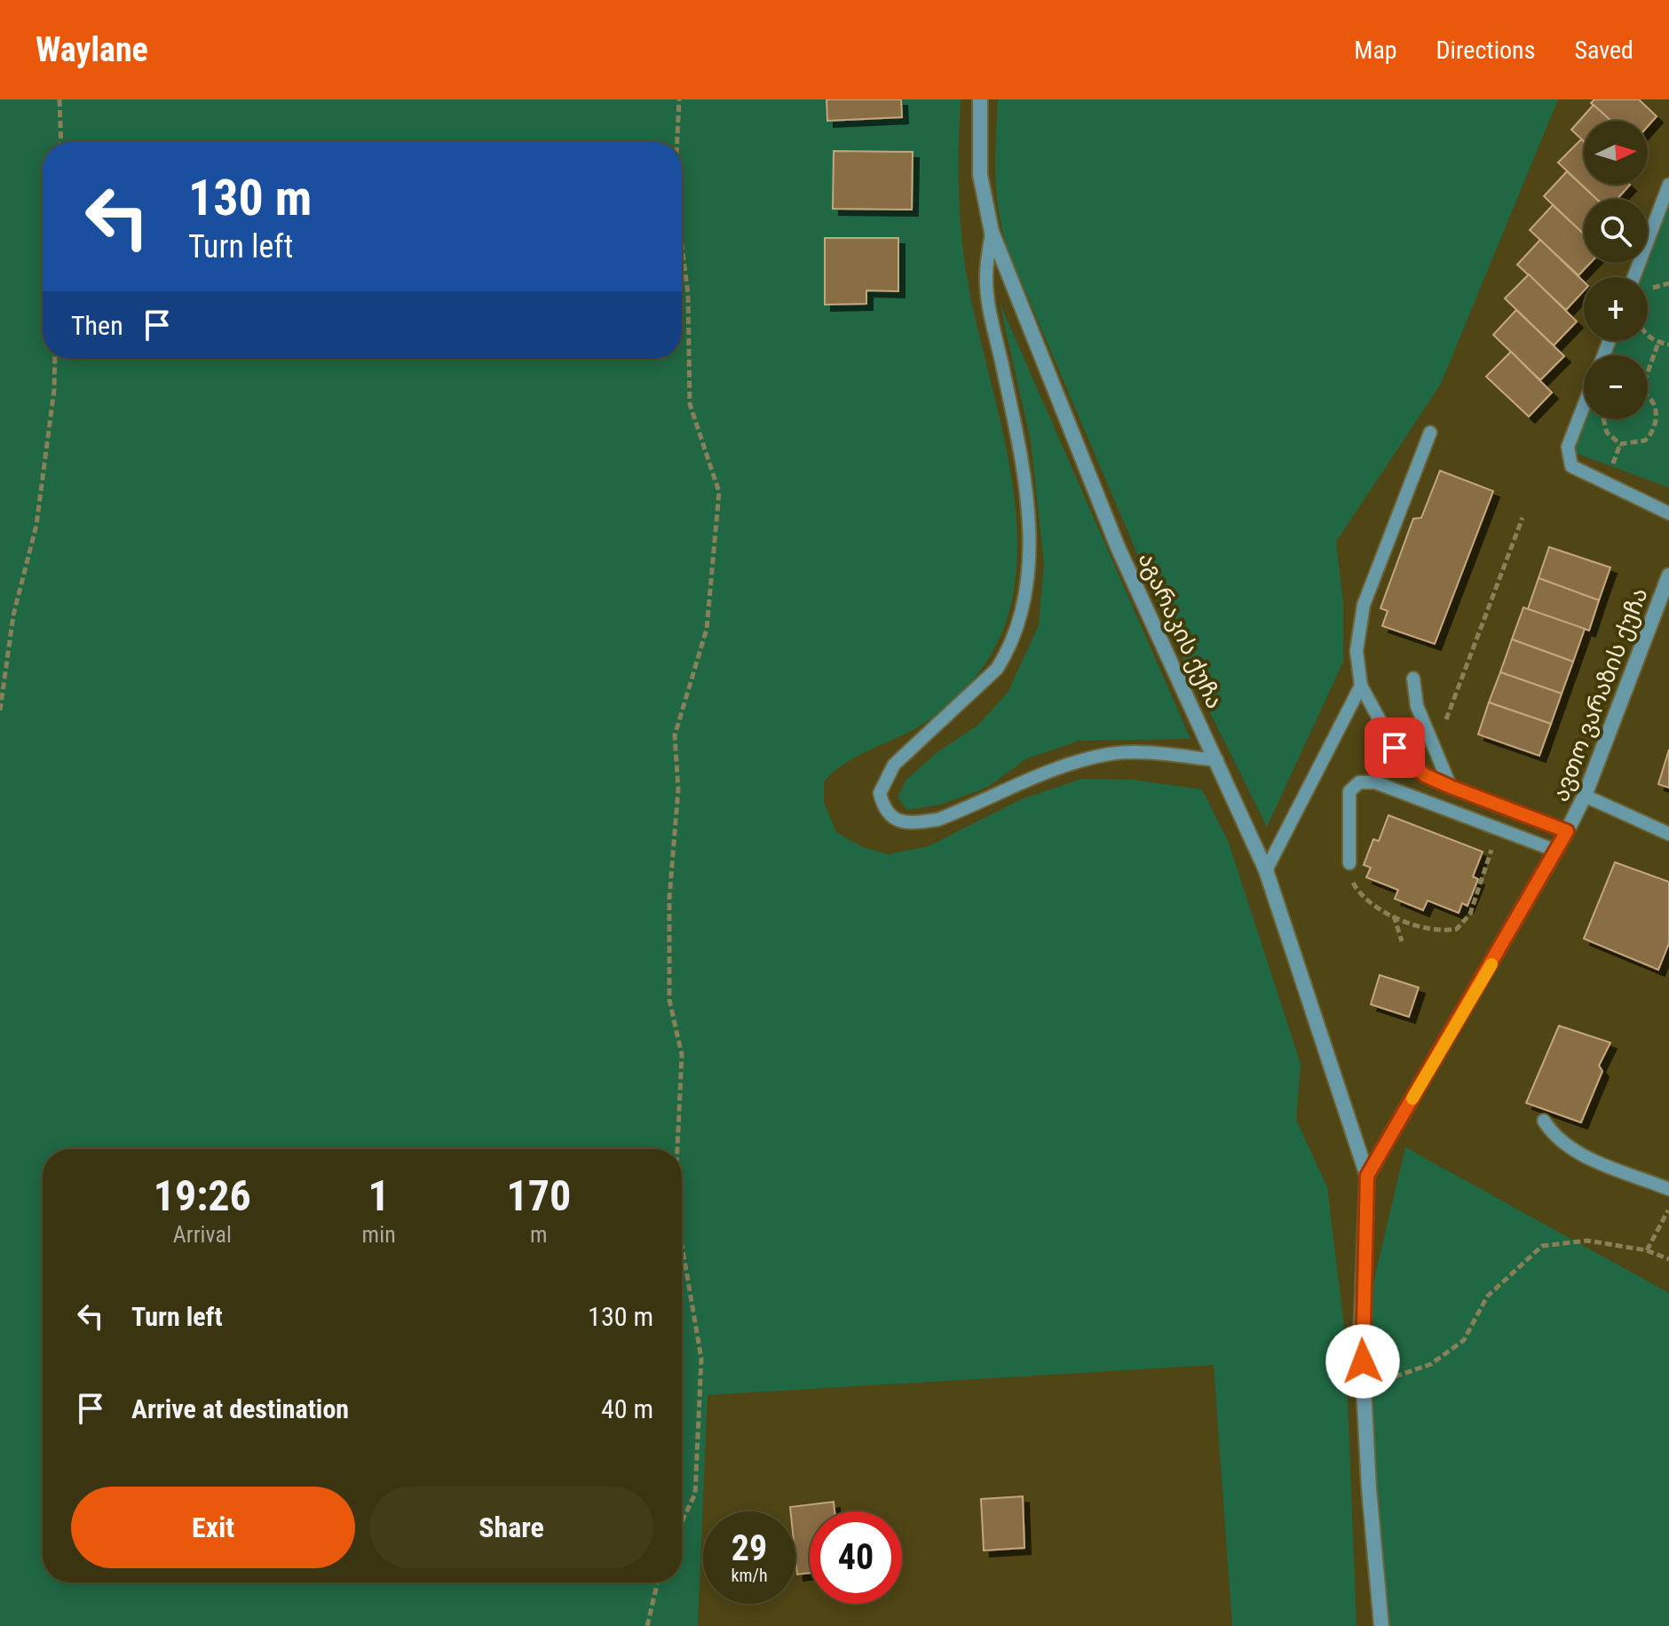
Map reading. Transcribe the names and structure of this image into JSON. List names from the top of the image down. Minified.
{"streets":{"street":["აგარაკის ქუჩა","ავთო ვარაზის ქუჩა"]},"crossings":[["აგარაკის ქუჩა","ავთო ვარაზის ქუჩა"]],"north":"right","page":{"header":"Waylane","nav":["Map","Directions","Saved"],"map_buttons":["+","−"],"turn":["130 m","Turn left"],"then":"Then","eta":["19:26","Arrival","1","min","170","m"],"list":[{"name":"Turn left","value":"130 m"},{"name":"Arrive at destination","value":"40 m"}],"buttons":["Exit","Share"],"speed":"29 km/h","limit":"40"}}
